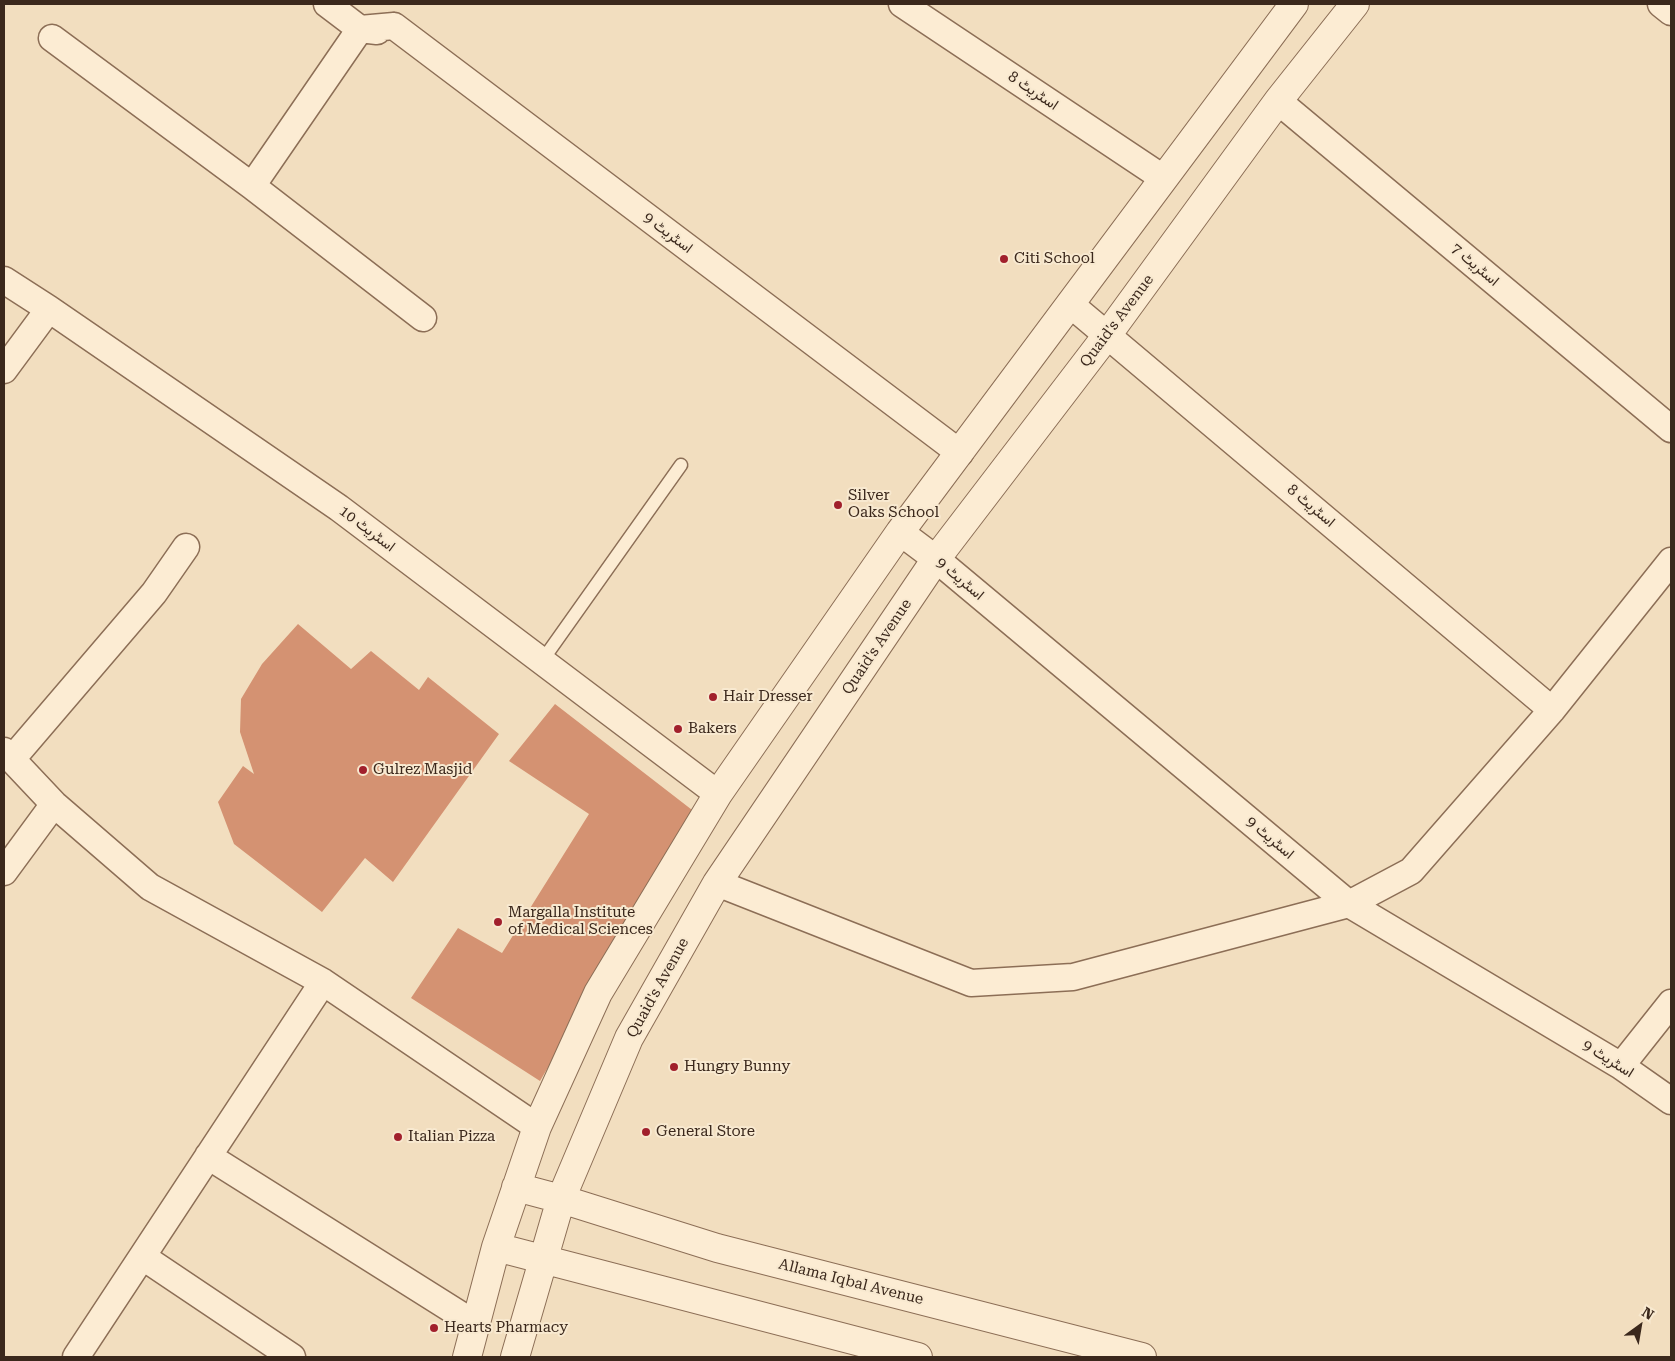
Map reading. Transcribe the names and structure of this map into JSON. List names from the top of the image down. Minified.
{"streets":{"street":["اسٹریٹ 8","اسٹریٹ 9","اسٹریٹ 7","Quaid's Avenue","اسٹریٹ 10","Allama Iqbal Avenue"]},"crossings":[["اسٹریٹ 8","Quaid's Avenue"],["اسٹریٹ 9","Quaid's Avenue"],["اسٹریٹ 7","Quaid's Avenue"],["Quaid's Avenue","Allama Iqbal Avenue"]],"places":["Citi School","Silver Oaks School","Hair Dresser","Bakers","Gulrez Masjid","Margalla Institute of Medical Sciences","Hungry Bunny","General Store","Italian Pizza","Hearts Pharmacy"],"north":"top right"}
